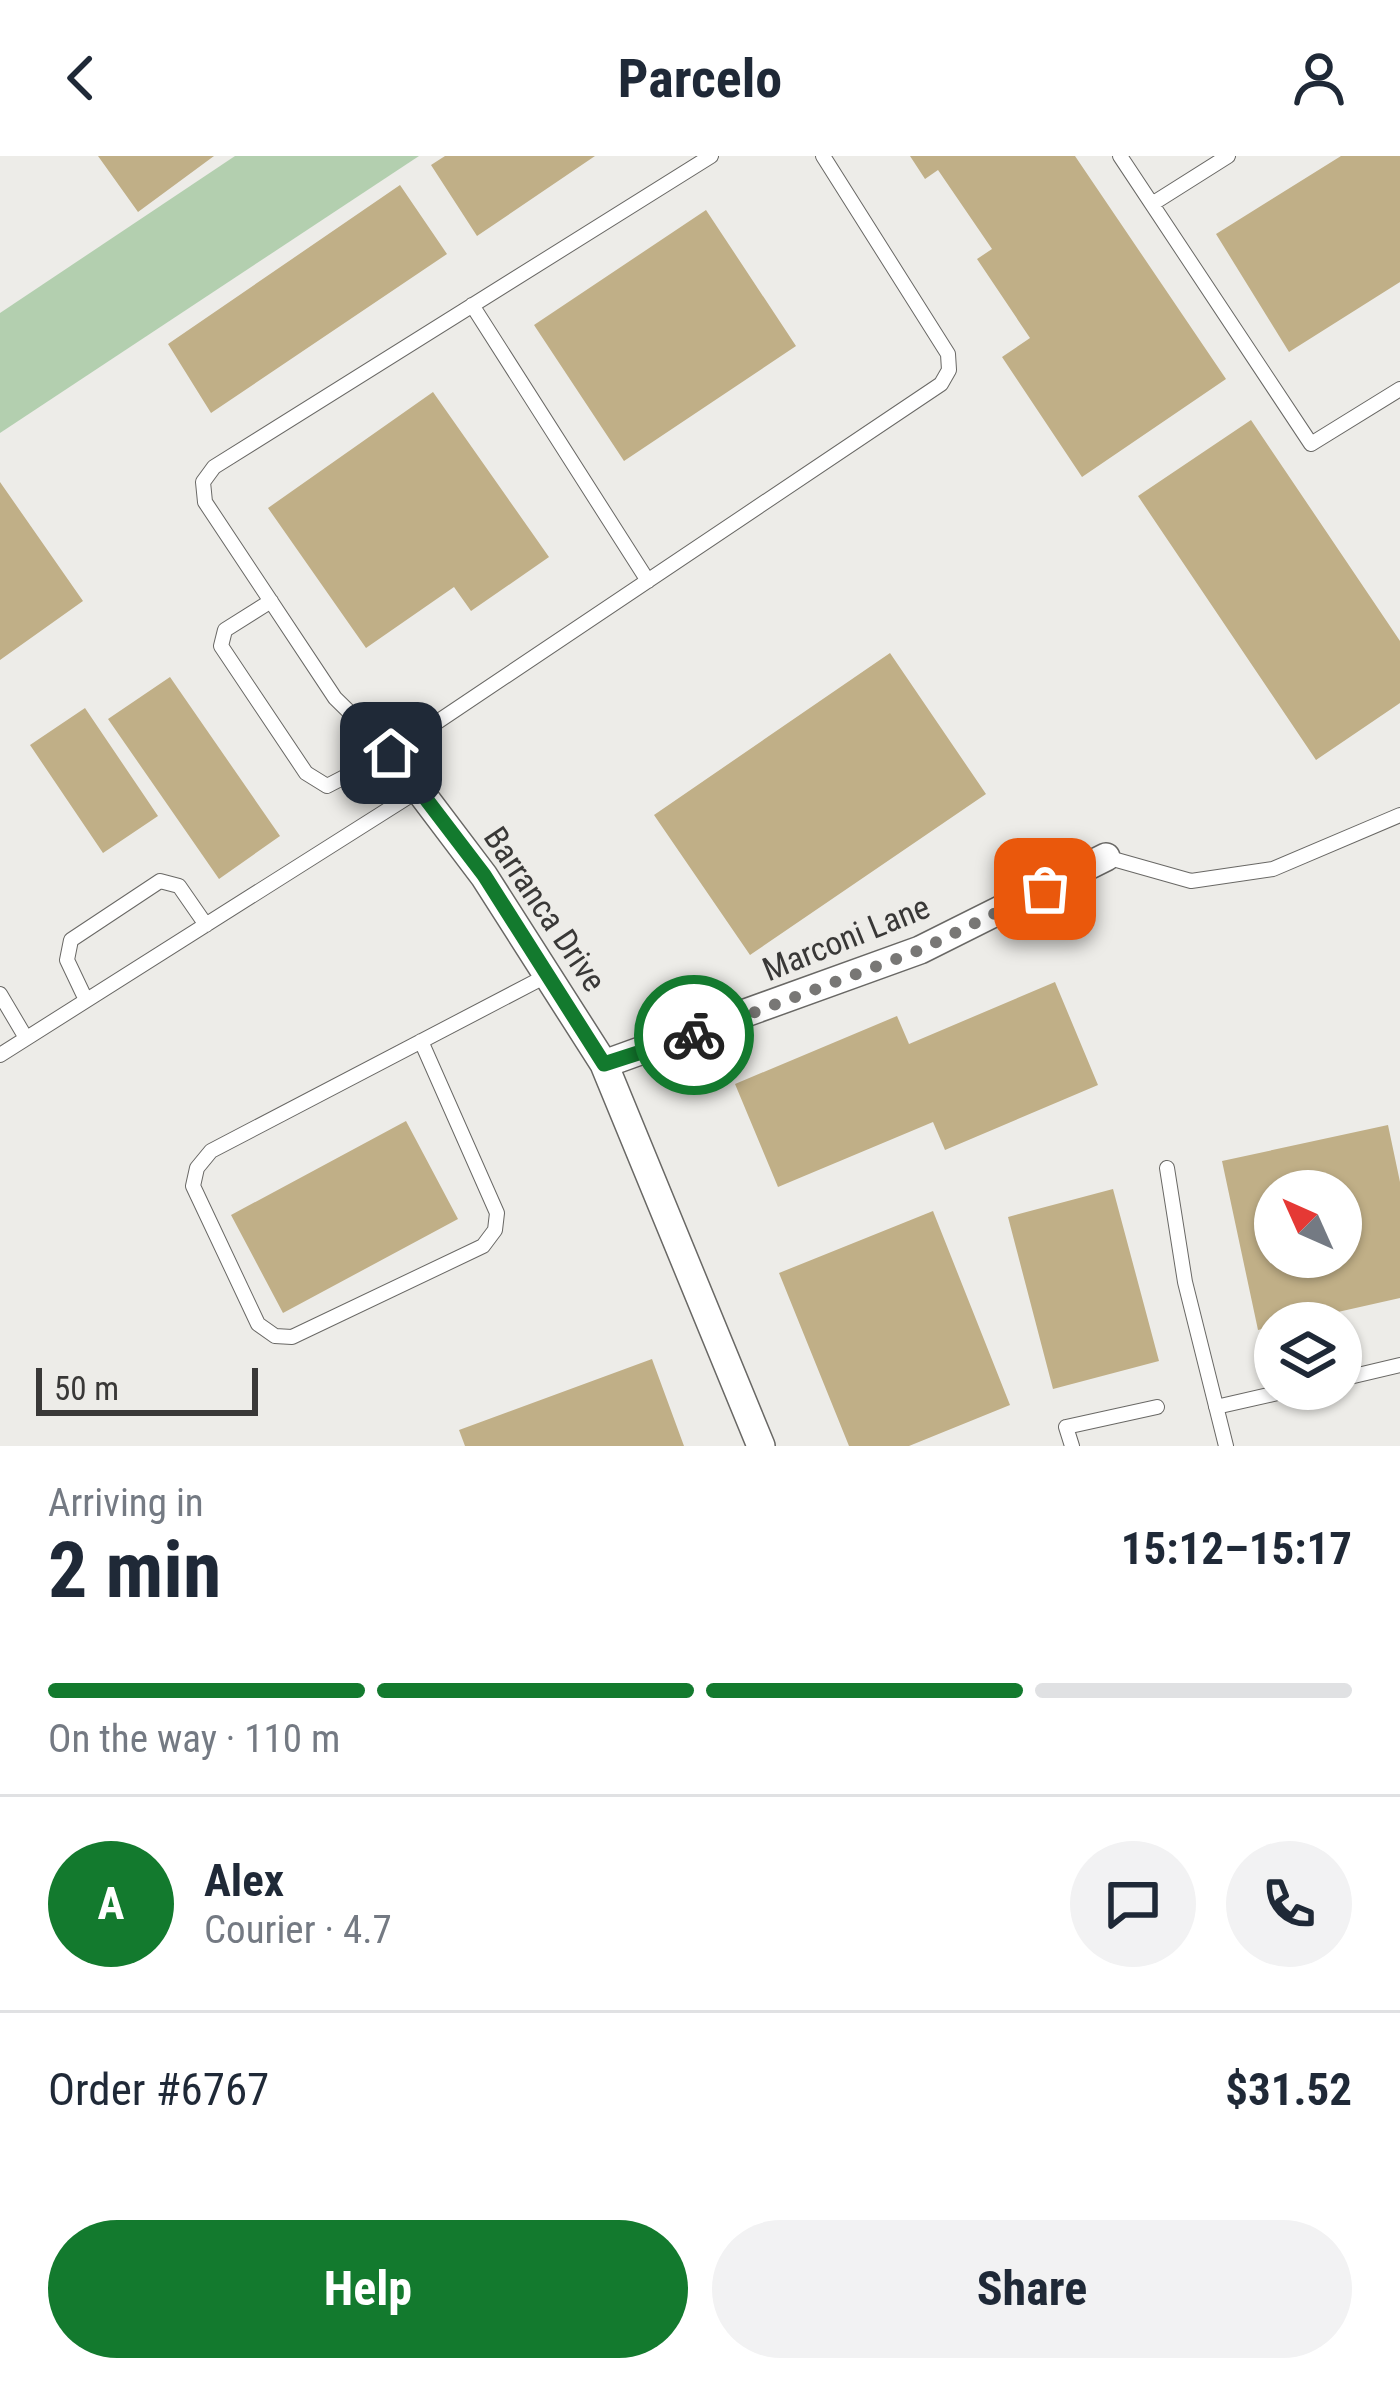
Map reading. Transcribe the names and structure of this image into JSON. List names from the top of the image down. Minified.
{"streets":{"street":["Barranca Drive","Marconi Lane"]},"crossings":[["Barranca Drive","Marconi Lane"]],"scale_bar":"50 m","north":"top left","page":{"header":"Parcelo","scale":"50 m","heading":["2 min","Arriving in","15:12–15:17"],"panel":["Alex","Courier · 4.7","Order #6767","$31.52"],"bar":"On the way · 110 m","round":"A","buttons":["Help","Share"]}}
